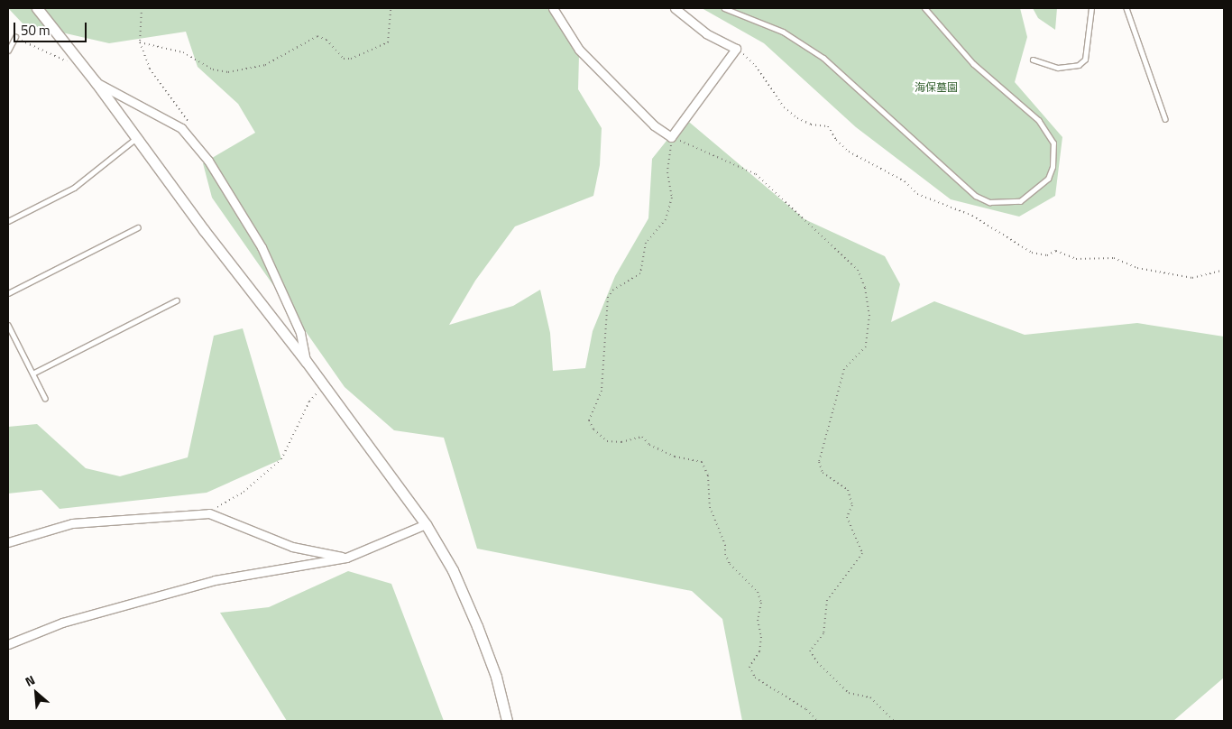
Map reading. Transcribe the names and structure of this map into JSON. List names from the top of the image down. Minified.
{"parks":["海保墓園"],"scale_bar":"50 m","north":"top left"}
